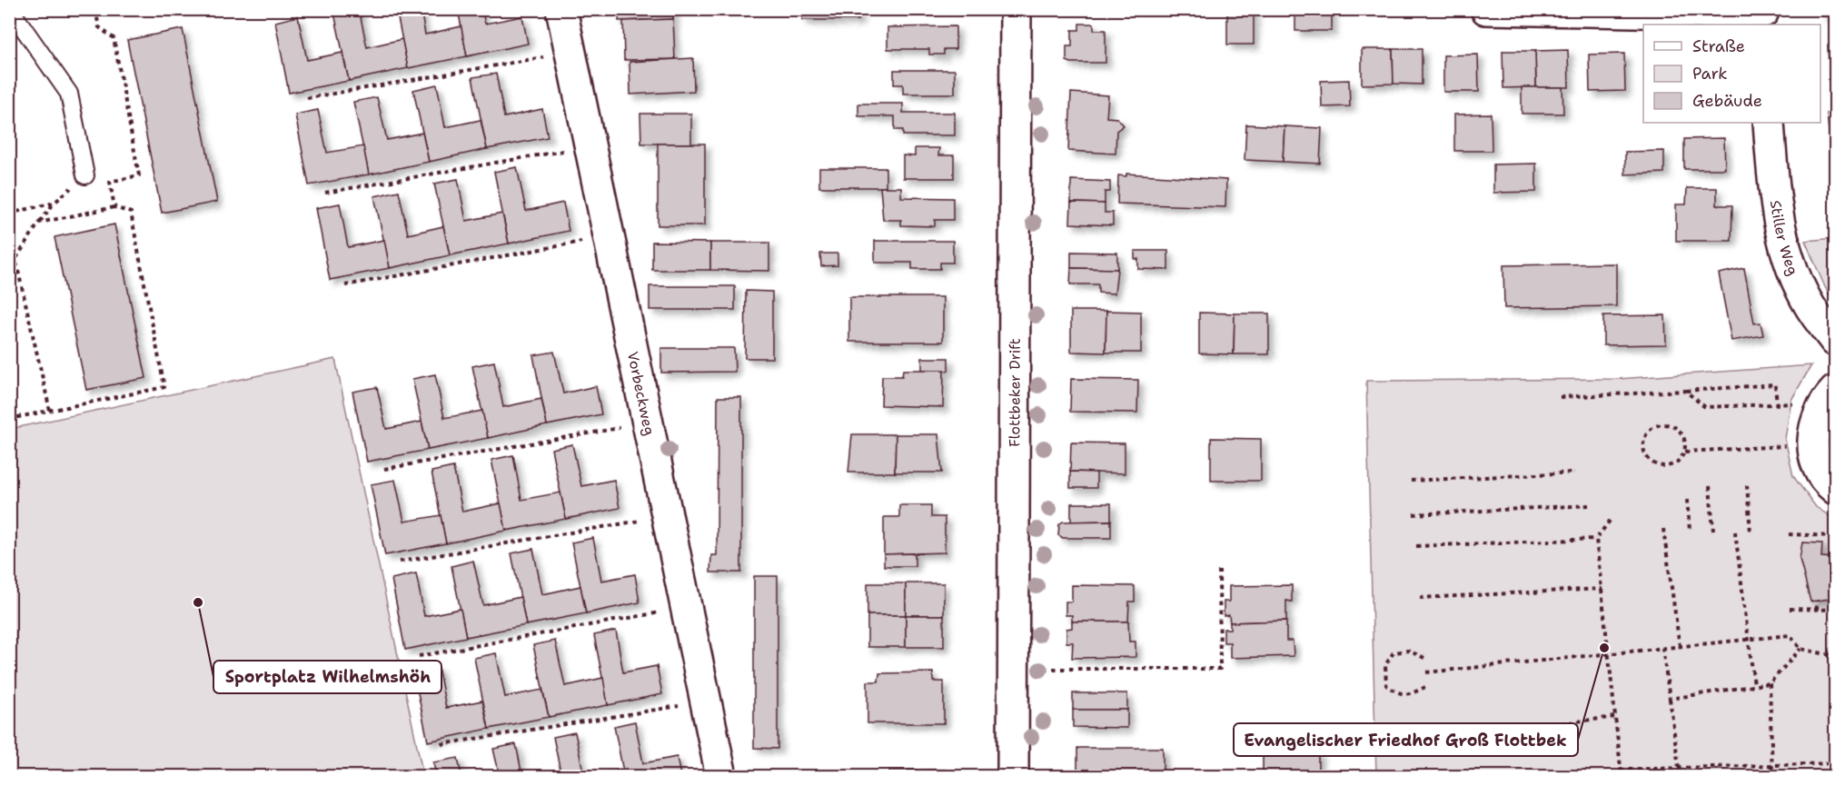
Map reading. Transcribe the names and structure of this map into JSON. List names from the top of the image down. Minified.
{"streets":{"street":["Stiller Weg","Flottbeker Drift","Vorbeckweg"]},"places":["Sportplatz Wilhelmshöh","Evangelischer Friedhof Groß Flottbek"],"legend":["Straße","Park","Gebäude"]}
